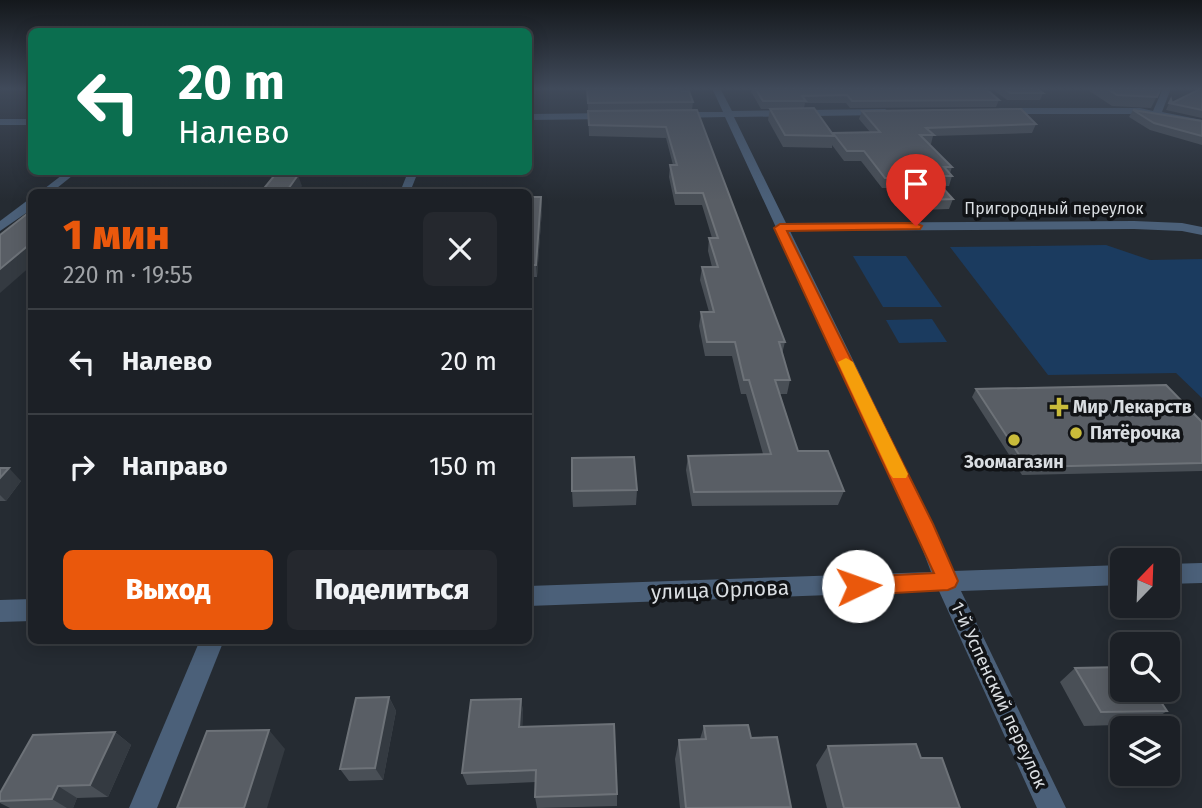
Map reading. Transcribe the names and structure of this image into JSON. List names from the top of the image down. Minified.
{"streets":{"street":["Пригородный переулок","улица Орлова","1-й Успенский переулок"]},"crossings":[["Пригородный переулок","1-й Успенский переулок"],["улица Орлова","1-й Успенский переулок"]],"places":{"health":["Мир Лекарств"],"other":["Пятёрочка","Зоомагазин"]},"north":"top right","page":{"turn":["20 m","Налево"],"heading":["1 мин","220 m · 19:55"],"list":[{"name":"Налево","value":"20 m"},{"name":"Направо","value":"150 m"}],"buttons":["Выход","Поделиться"]}}
